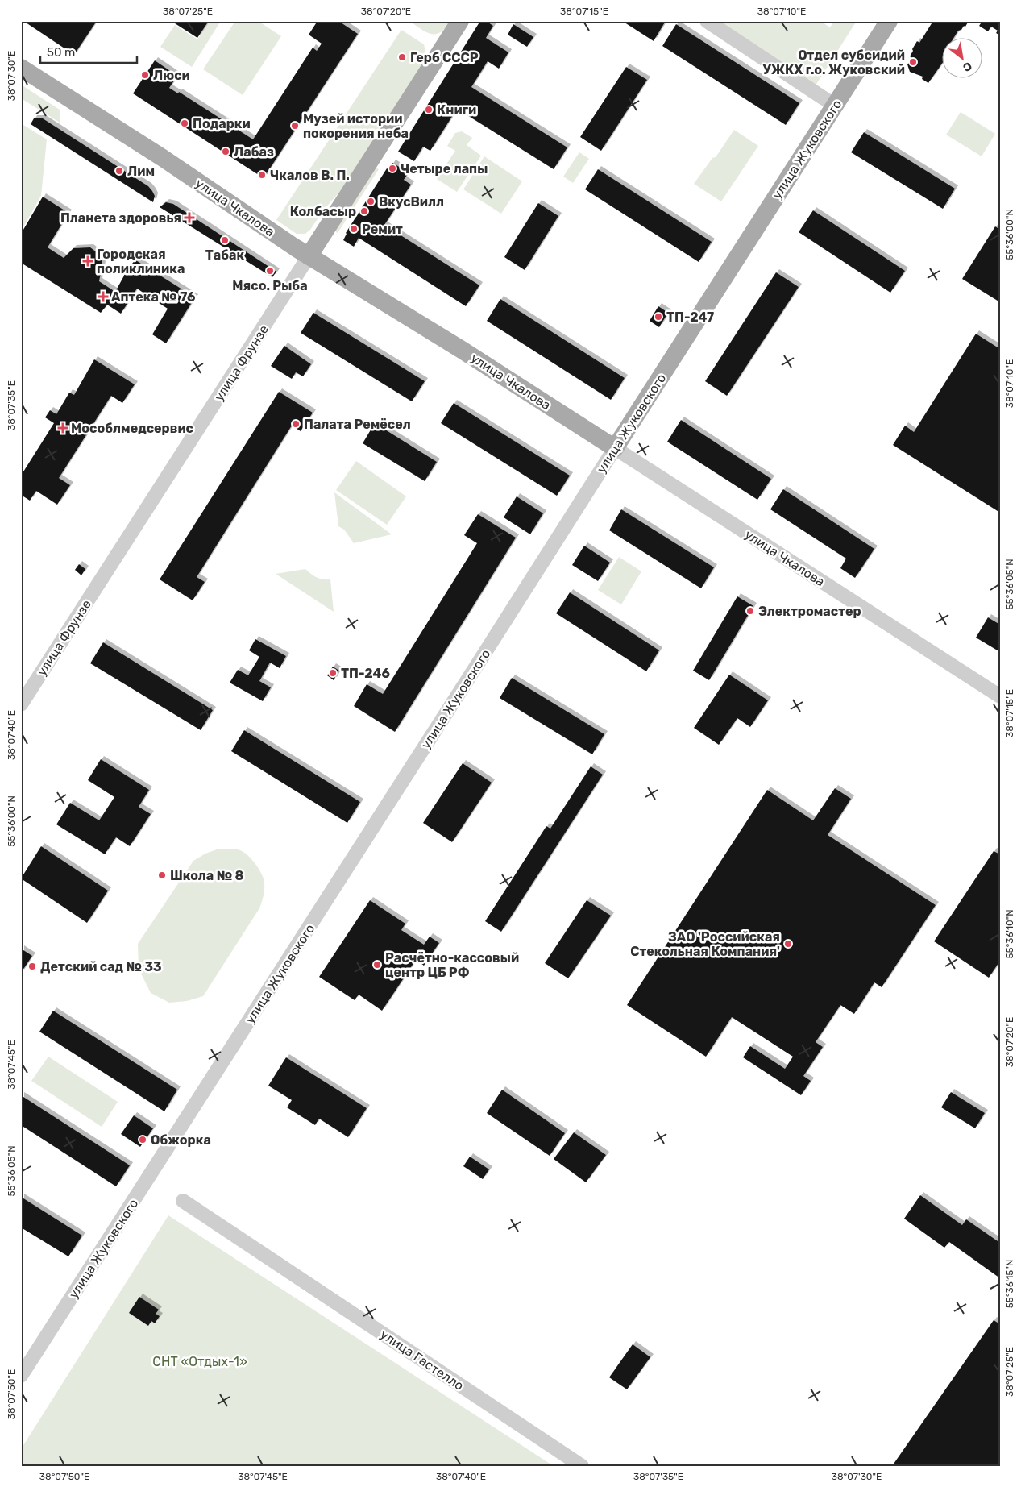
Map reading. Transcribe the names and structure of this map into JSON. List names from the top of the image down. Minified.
{"streets":{"main road":["улица Жуковского","улица Чкалова","улица Фрунзе"],"street":["улица Гастелло"]},"crossings":[["улица Жуковского","улица Чкалова"],["улица Чкалова","улица Фрунзе"]],"parks":["СНТ «Отдых-1»"],"places":{"other":["Герб СССР","Отдел субсидий УЖКХ г.о. Жуковский","Люси","Книги","Подарки","Музей истории покорения неба","Лабаз","Четыре лапы","Лим","Чкалов В. П.","ВкусВилл","Колбасыр","Ремит","Табак","Мясо. Рыба","ТП-247","Палата Ремёсел","Электромастер","ТП-246","Школа № 8","ЗАО 'Российская Стекольная Компания'","Расчётно-кассовый центр ЦБ РФ","Детский сад № 33","Обжорка"],"health":["Планета здоровья","Городская поликлиника","Аптека № 76","Мособлмедсервис"]},"scale_bar":"50 m","north":"bottom right","coordinates":["38°07'25\"E","38°07'20\"E","38°07'15\"E","38°07'10\"E","38°07'30\"E","55°36'00\"N","38°07'35\"E","55°36'05\"N","38°07'40\"E","55°36'10\"N","38°07'45\"E","55°36'15\"N","38°07'50\"E"]}
